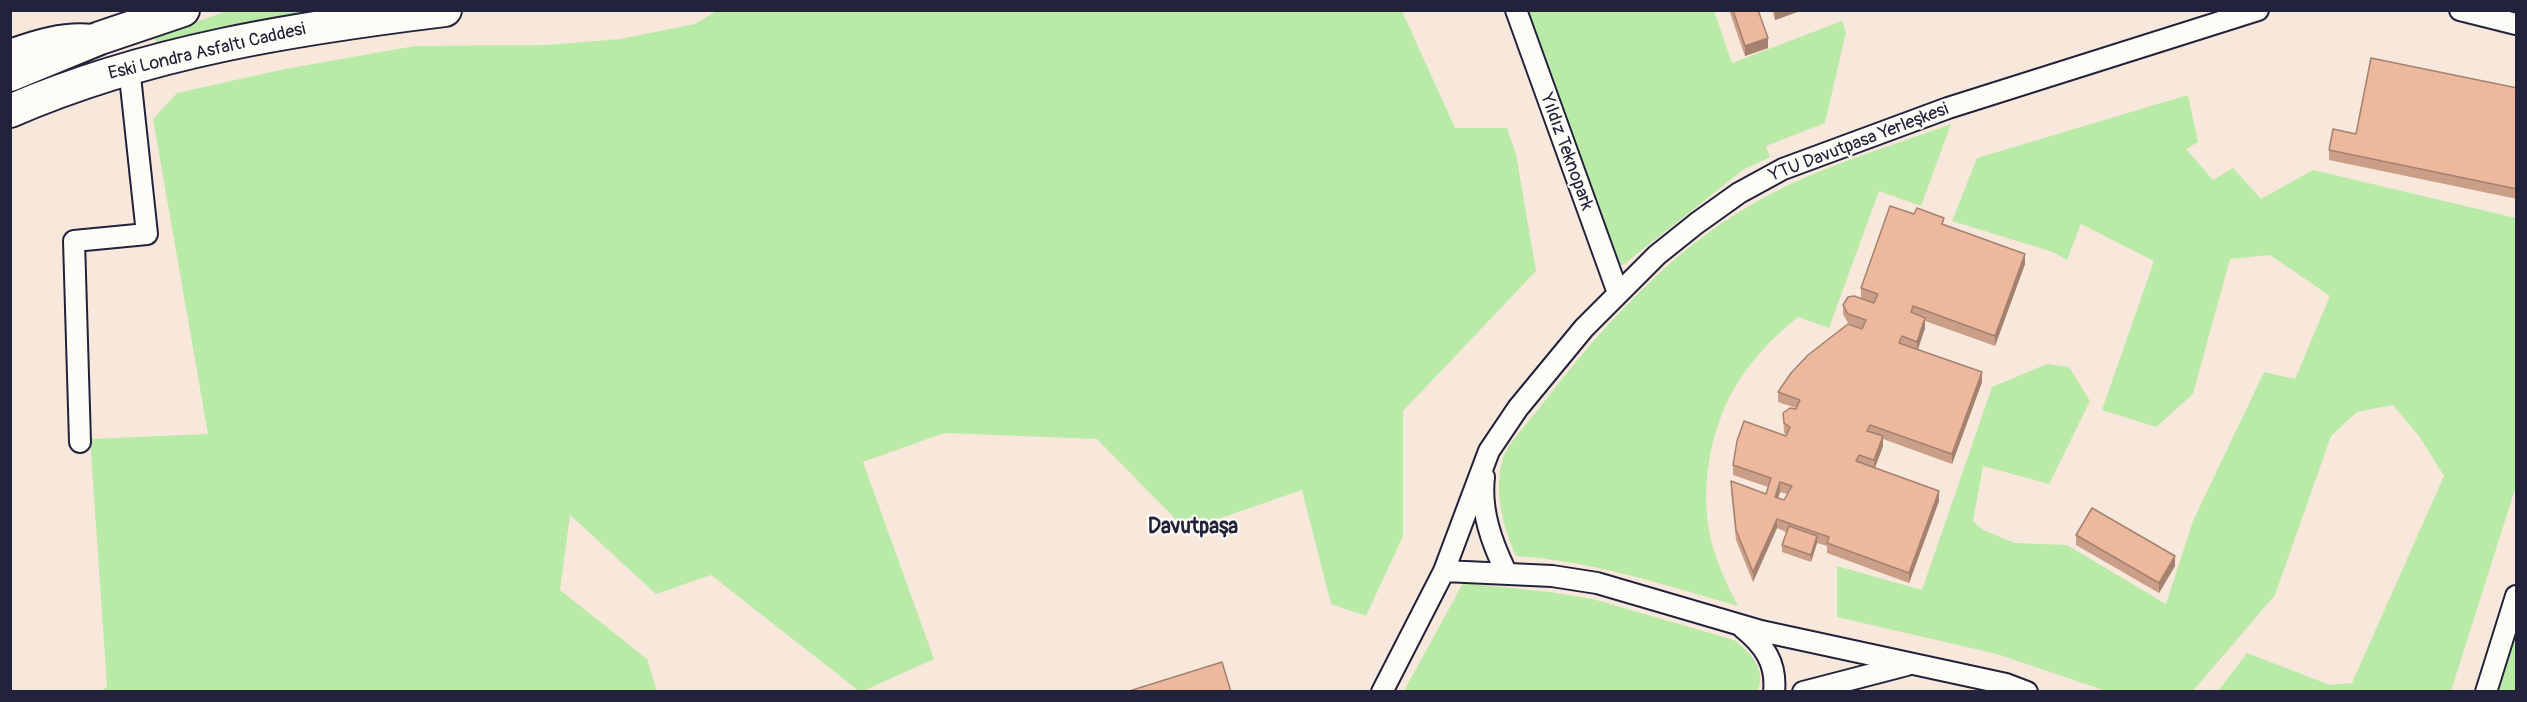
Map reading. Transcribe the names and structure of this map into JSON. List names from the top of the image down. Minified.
{"streets":{"main road":["Eski Londra Asfaltı Caddesi"],"street":["YTU Davutpasa Yerleşkesi","Yıldız Teknopark"]},"crossings":[["YTU Davutpasa Yerleşkesi","Yıldız Teknopark"]],"districts":["Davutpaşa"]}
